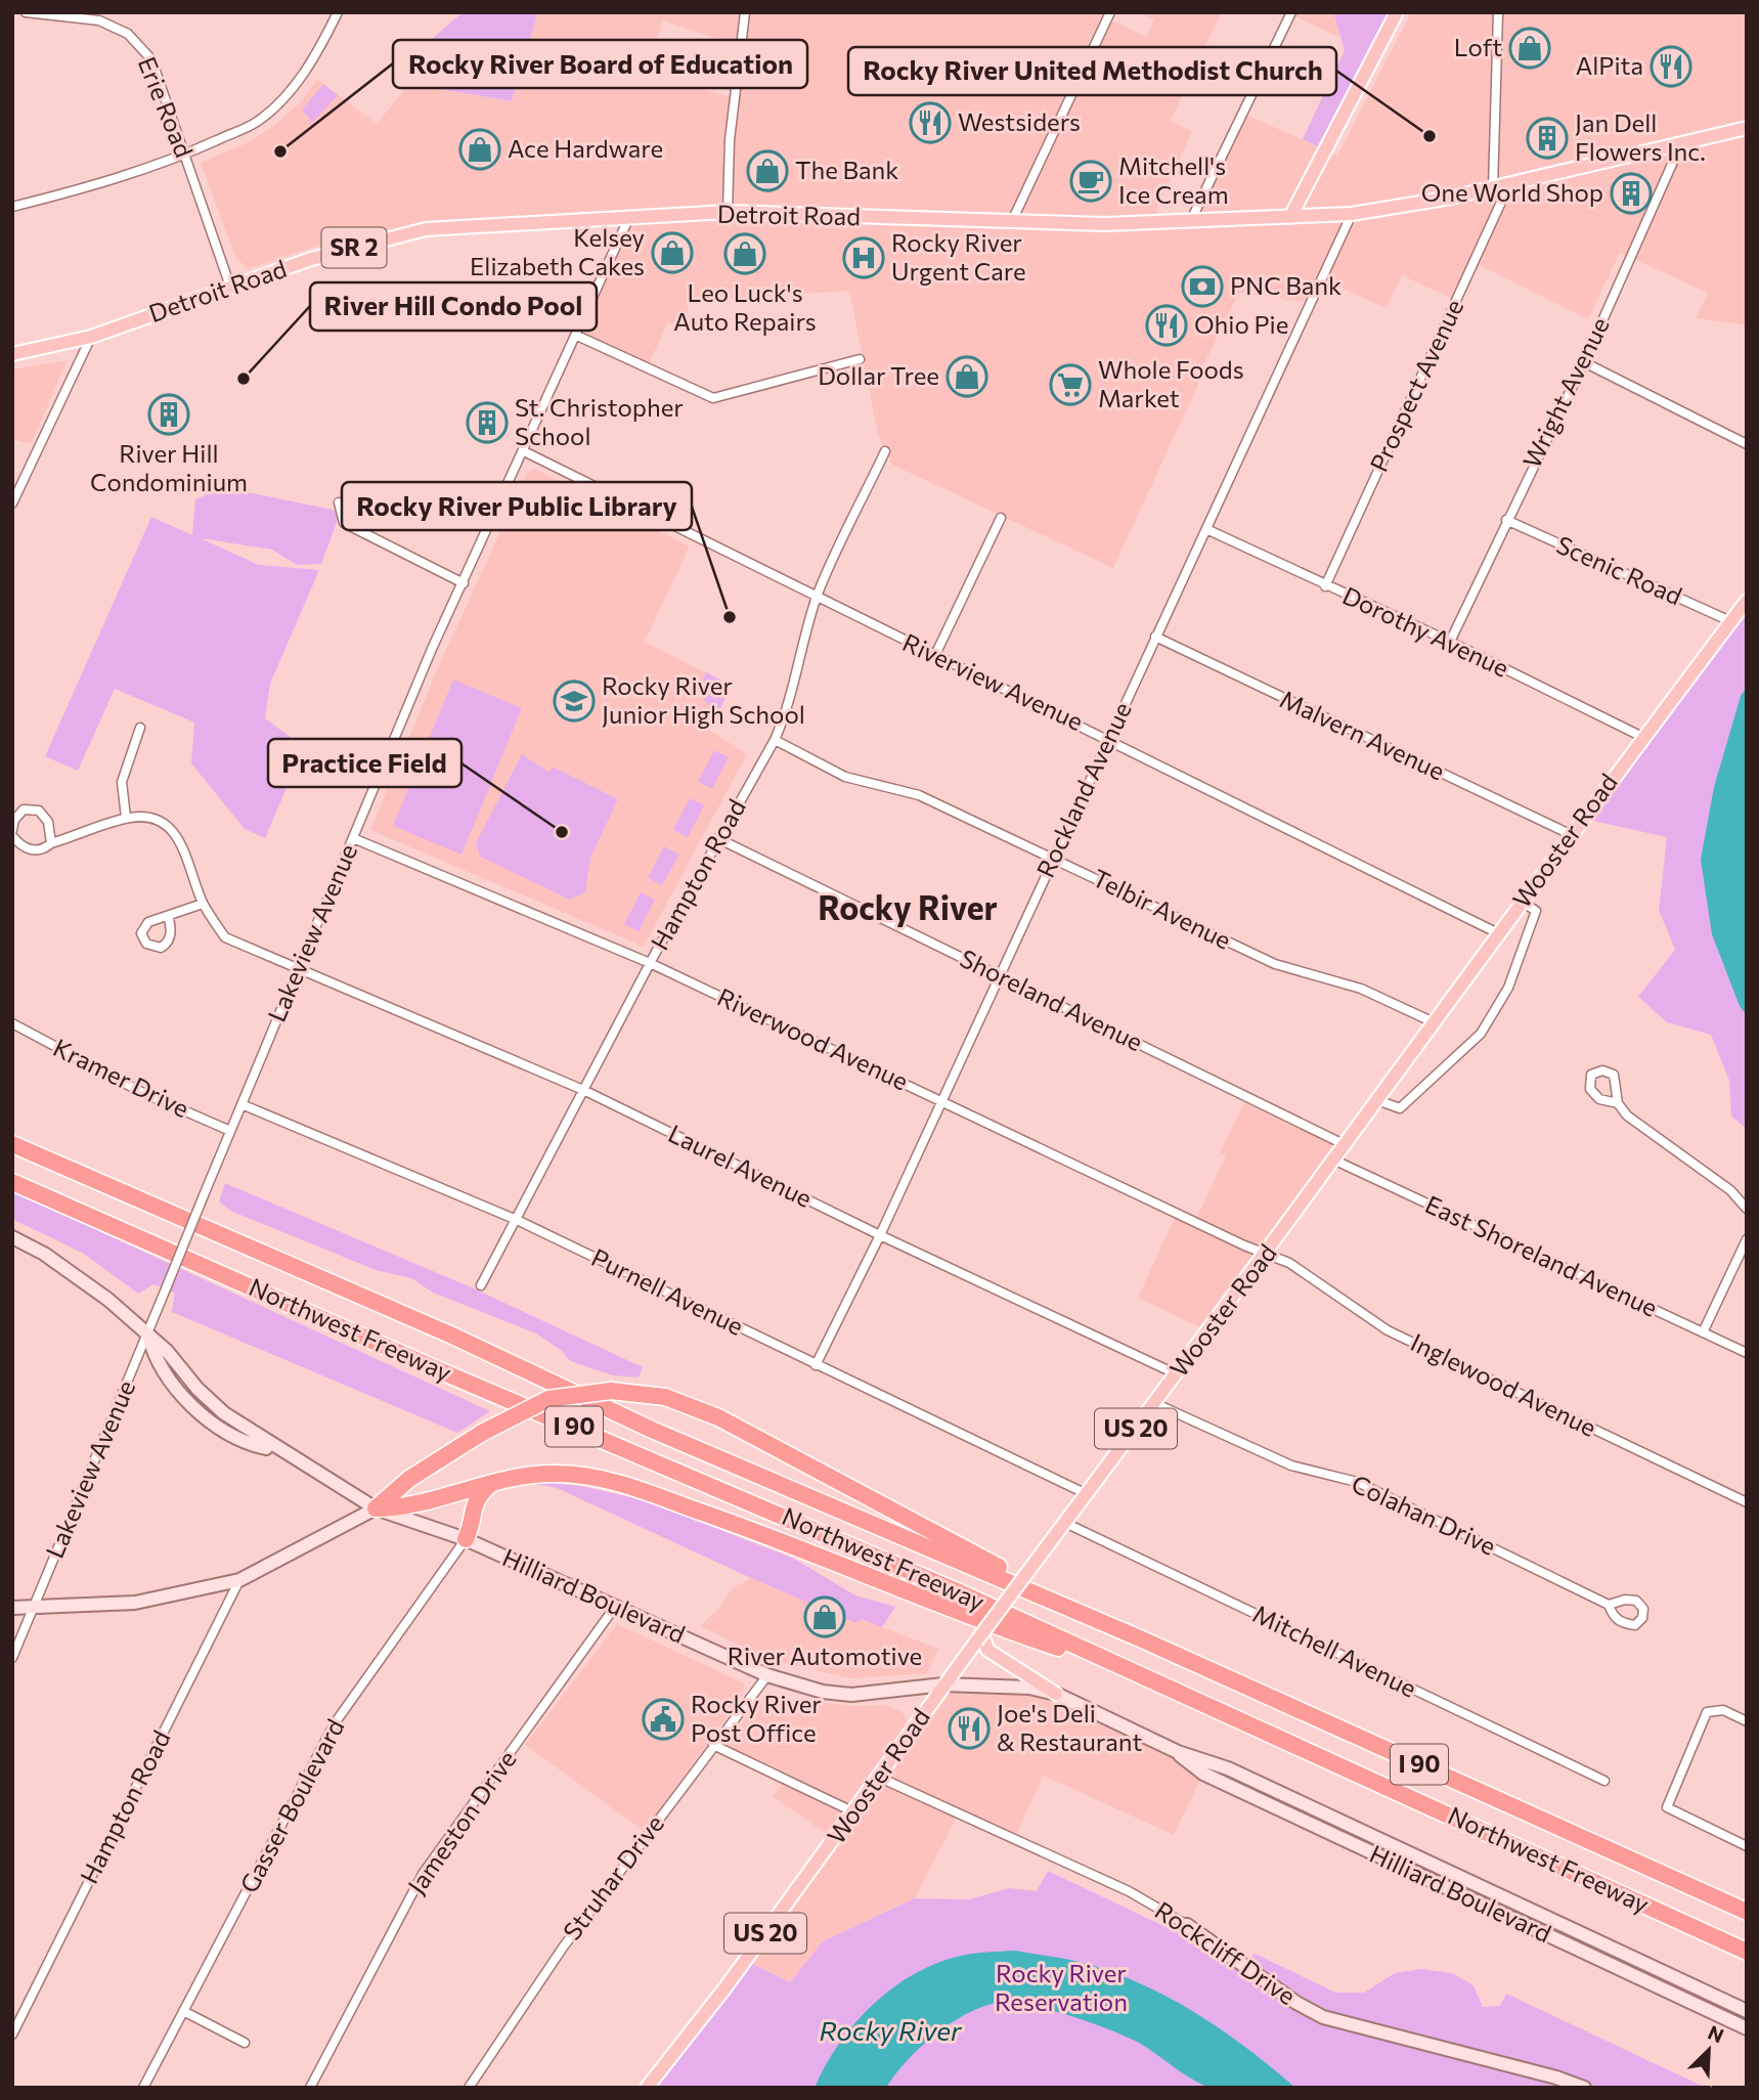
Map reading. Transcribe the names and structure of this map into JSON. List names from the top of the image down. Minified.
{"streets":{"highway":["Northwest Freeway","I 90"],"main road":["Detroit Road","SR 2","Wooster Road","US 20","Hilliard Boulevard","Rockcliff Drive"],"street":["Erie Road","Prospect Avenue","Wright Avenue","Scenic Road","Dorothy Avenue","Riverview Avenue","Malvern Avenue","Rockland Avenue","Hampton Road","Telbir Avenue","Lakeview Avenue","Shoreland Avenue","Riverwood Avenue","Kramer Drive","Laurel Avenue","East Shoreland Avenue","Purnell Avenue","Inglewood Avenue","Colahan Drive","Mitchell Avenue","Gasser Boulevard","Jameston Drive","Struhar Drive"]},"crossings":[["Erie Road","Detroit Road"],["Detroit Road","Prospect Avenue"],["Detroit Road","Wright Avenue"],["Detroit Road","Rockland Avenue"],["Detroit Road","Lakeview Avenue"],["Prospect Avenue","Dorothy Avenue"],["Wright Avenue","Scenic Road"],["Wright Avenue","Dorothy Avenue"],["Scenic Road","Wooster Road"],["Dorothy Avenue","Rockland Avenue"],["Dorothy Avenue","Wooster Road"],["Riverview Avenue","Rockland Avenue"],["Riverview Avenue","Wooster Road"],["Riverview Avenue","Hampton Road"],["Riverview Avenue","Lakeview Avenue"],["Malvern Avenue","Rockland Avenue"],["Malvern Avenue","Wooster Road"],["Rockland Avenue","Telbir Avenue"],["Rockland Avenue","Shoreland Avenue"],["Rockland Avenue","Riverwood Avenue"],["Rockland Avenue","Laurel Avenue"],["Rockland Avenue","Purnell Avenue"],["Wooster Road","Telbir Avenue"],["Wooster Road","Shoreland Avenue"],["Wooster Road","Riverwood Avenue"],["Wooster Road","Laurel Avenue"],["Wooster Road","East Shoreland Avenue"],["Wooster Road","Purnell Avenue"],["Wooster Road","Inglewood Avenue"],["Wooster Road","Colahan Drive"],["Wooster Road","Hilliard Boulevard"],["Wooster Road","Mitchell Avenue"],["Wooster Road","Rockcliff Drive"],["Hampton Road","Telbir Avenue"],["Hampton Road","Shoreland Avenue"],["Hampton Road","Riverwood Avenue"],["Hampton Road","Laurel Avenue"],["Hampton Road","Purnell Avenue"],["Lakeview Avenue","Riverwood Avenue"],["Lakeview Avenue","Kramer Drive"],["Lakeview Avenue","Laurel Avenue"],["Lakeview Avenue","Purnell Avenue"],["Lakeview Avenue","Hilliard Boulevard"],["Riverwood Avenue","Inglewood Avenue"],["Hilliard Boulevard","Gasser Boulevard"],["Hilliard Boulevard","Jameston Drive"],["Hilliard Boulevard","Struhar Drive"]],"districts":["Rocky River"],"water":["Rocky River"],"parks":["Rocky River Reservation"],"places":{"shop":["Loft","Ace Hardware","The Bank","Kelsey Elizabeth Cakes","Leo Luck's Auto Repairs","Dollar Tree","River Automotive"],"restaurant":["AlPita","Westsiders","Ohio Pie","Joe's Deli & Restaurant"],"other":["Rocky River United Methodist Church","Rocky River Board of Education","River Hill Condo Pool","Rocky River Public Library","Practice Field"],"building":["Jan Dell Flowers Inc.","One World Shop","River Hill Condominium","St. Christopher School"],"cafe":["Mitchell's Ice Cream"],"hospital":["Rocky River Urgent Care"],"bank":["PNC Bank"],"supermarket":["Whole Foods Market"],"school or university":["Rocky River Junior High School"],"public building":["Rocky River Post Office"]},"north":"top right"}
